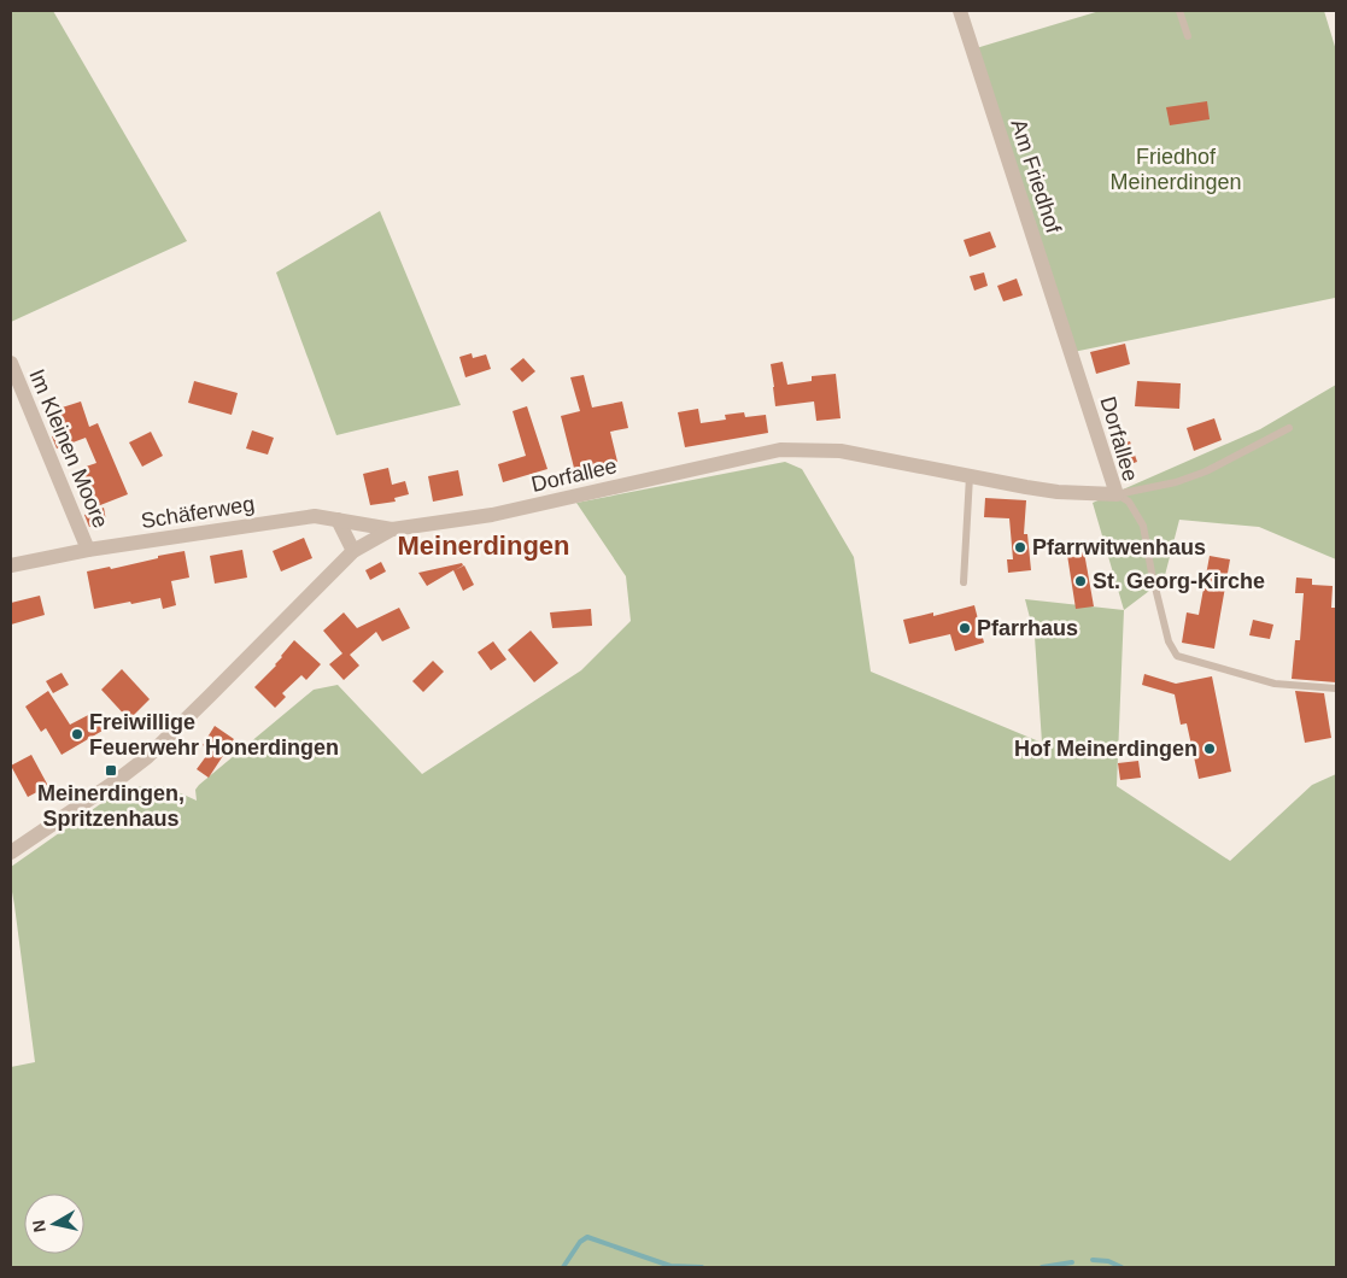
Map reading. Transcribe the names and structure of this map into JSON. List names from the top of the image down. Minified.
{"streets":{"street":["Am Friedhof","Dorfallee","Im Kleinen Moore","Schäferweg"]},"crossings":[["Am Friedhof","Dorfallee"],["Dorfallee","Schäferweg"],["Im Kleinen Moore","Schäferweg"]],"districts":["Meinerdingen"],"parks":["Friedhof Meinerdingen"],"places":{"other":["Pfarrwitwenhaus","St. Georg-Kirche","Pfarrhaus","Freiwillige Feuerwehr Honerdingen","Hof Meinerdingen"],"transit":["Meinerdingen, Spritzenhaus"]},"north":"left"}
